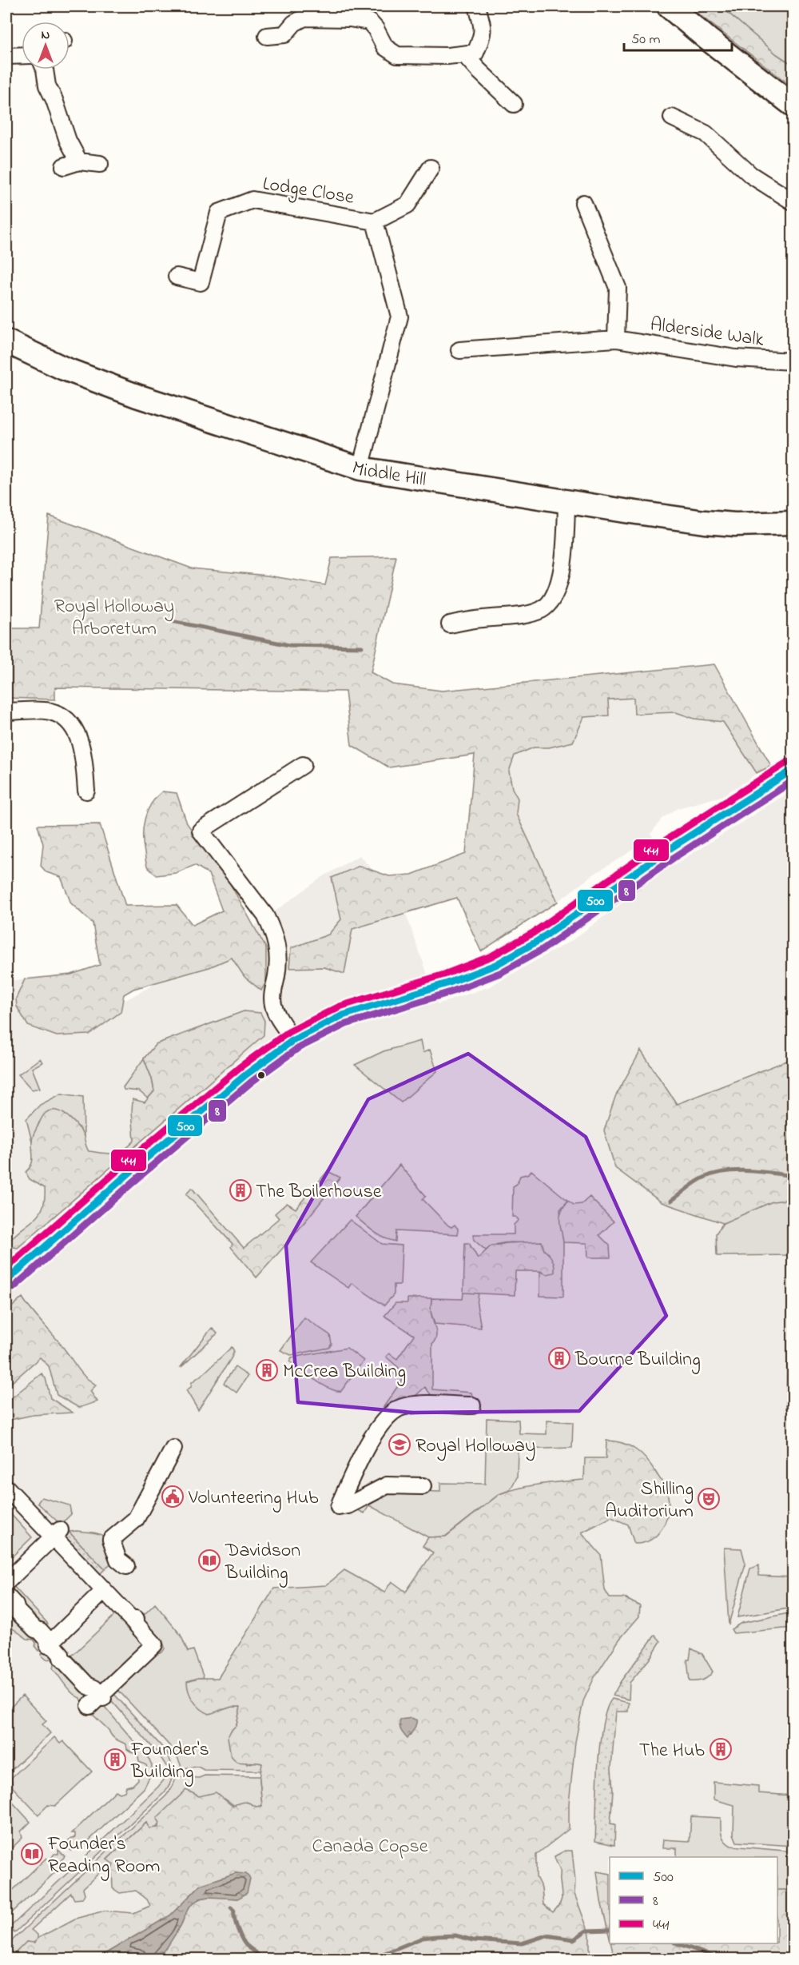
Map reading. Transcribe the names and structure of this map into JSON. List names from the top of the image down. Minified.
{"streets":{"street":["Lodge Close","Alderside Walk","Middle Hill"]},"crossings":[["Lodge Close","Middle Hill"]],"parks":["Royal Holloway Arboretum","Canada Copse"],"places":{"building":["The Boilerhouse","Bourne Building","McCrea Building","The Hub","Founder's Building"],"school or university":["Royal Holloway"],"public building":["Volunteering Hub"],"theatre":["Shilling Auditorium"],"library":["Davidson Building","Founder's Reading Room"]},"lines":["transit line 441","transit line 500","transit line 8"],"legend":["500","8","441"],"scale_bar":"50 m","north":"top"}
